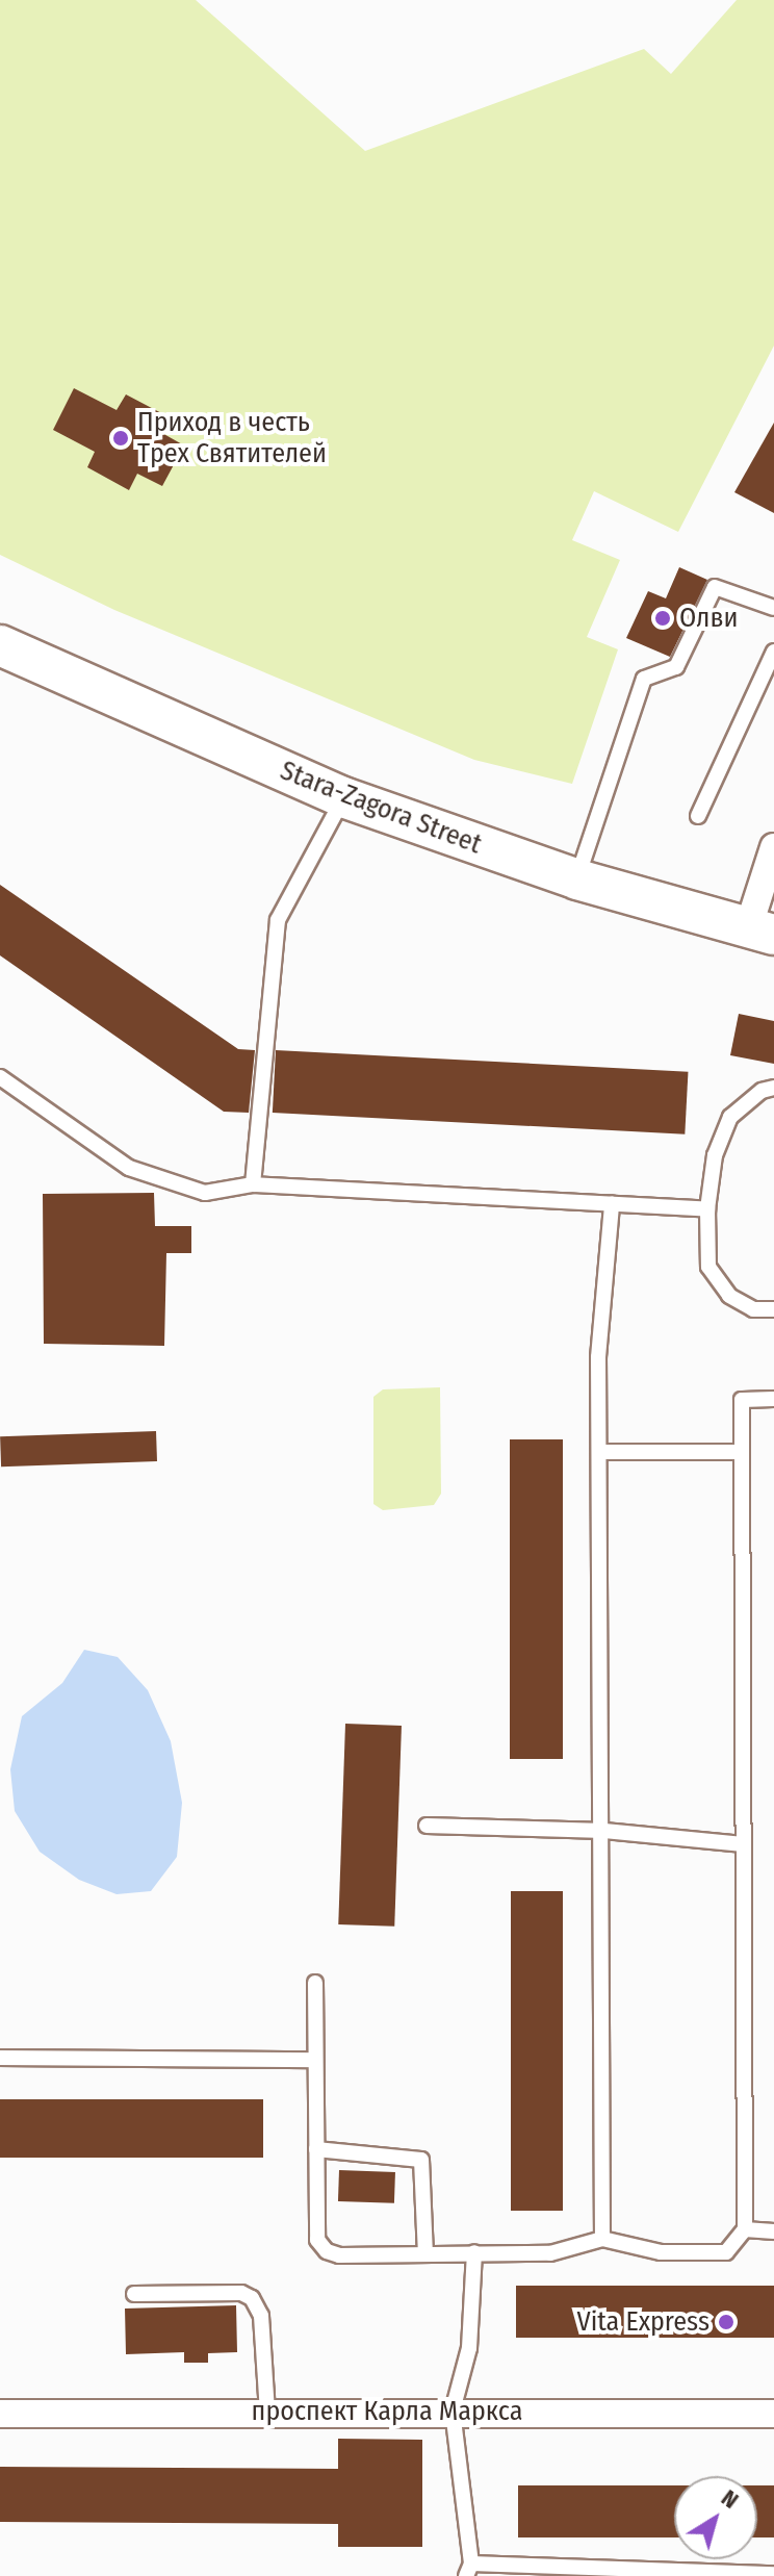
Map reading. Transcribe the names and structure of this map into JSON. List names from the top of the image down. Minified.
{"streets":{"main road":["Stara-Zagora Street"],"street":["проспект Карла Маркса"]},"places":["Приход в честь Трех Святителей","Олви","Vita Express"],"north":"top right"}
